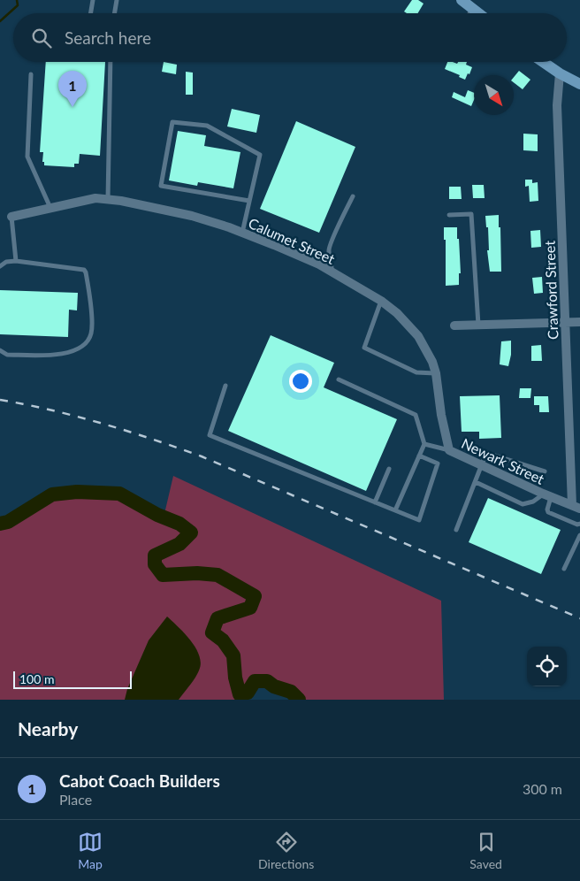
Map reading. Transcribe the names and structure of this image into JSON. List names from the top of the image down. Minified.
{"streets":{"street":["Calumet Street","Crawford Street","Newark Street"]},"crossings":[["Calumet Street","Newark Street"],["Crawford Street","Newark Street"]],"scale_bar":"100 m","north":"bottom right","page":{"search":"Search here","pins":"1","scale":"100 m","heading":"Nearby","list":[{"mark":"1","name":"Cabot Coach Builders","note":"Place","value":"300 m"}],"nav":["Map","Directions","Saved"]}}
